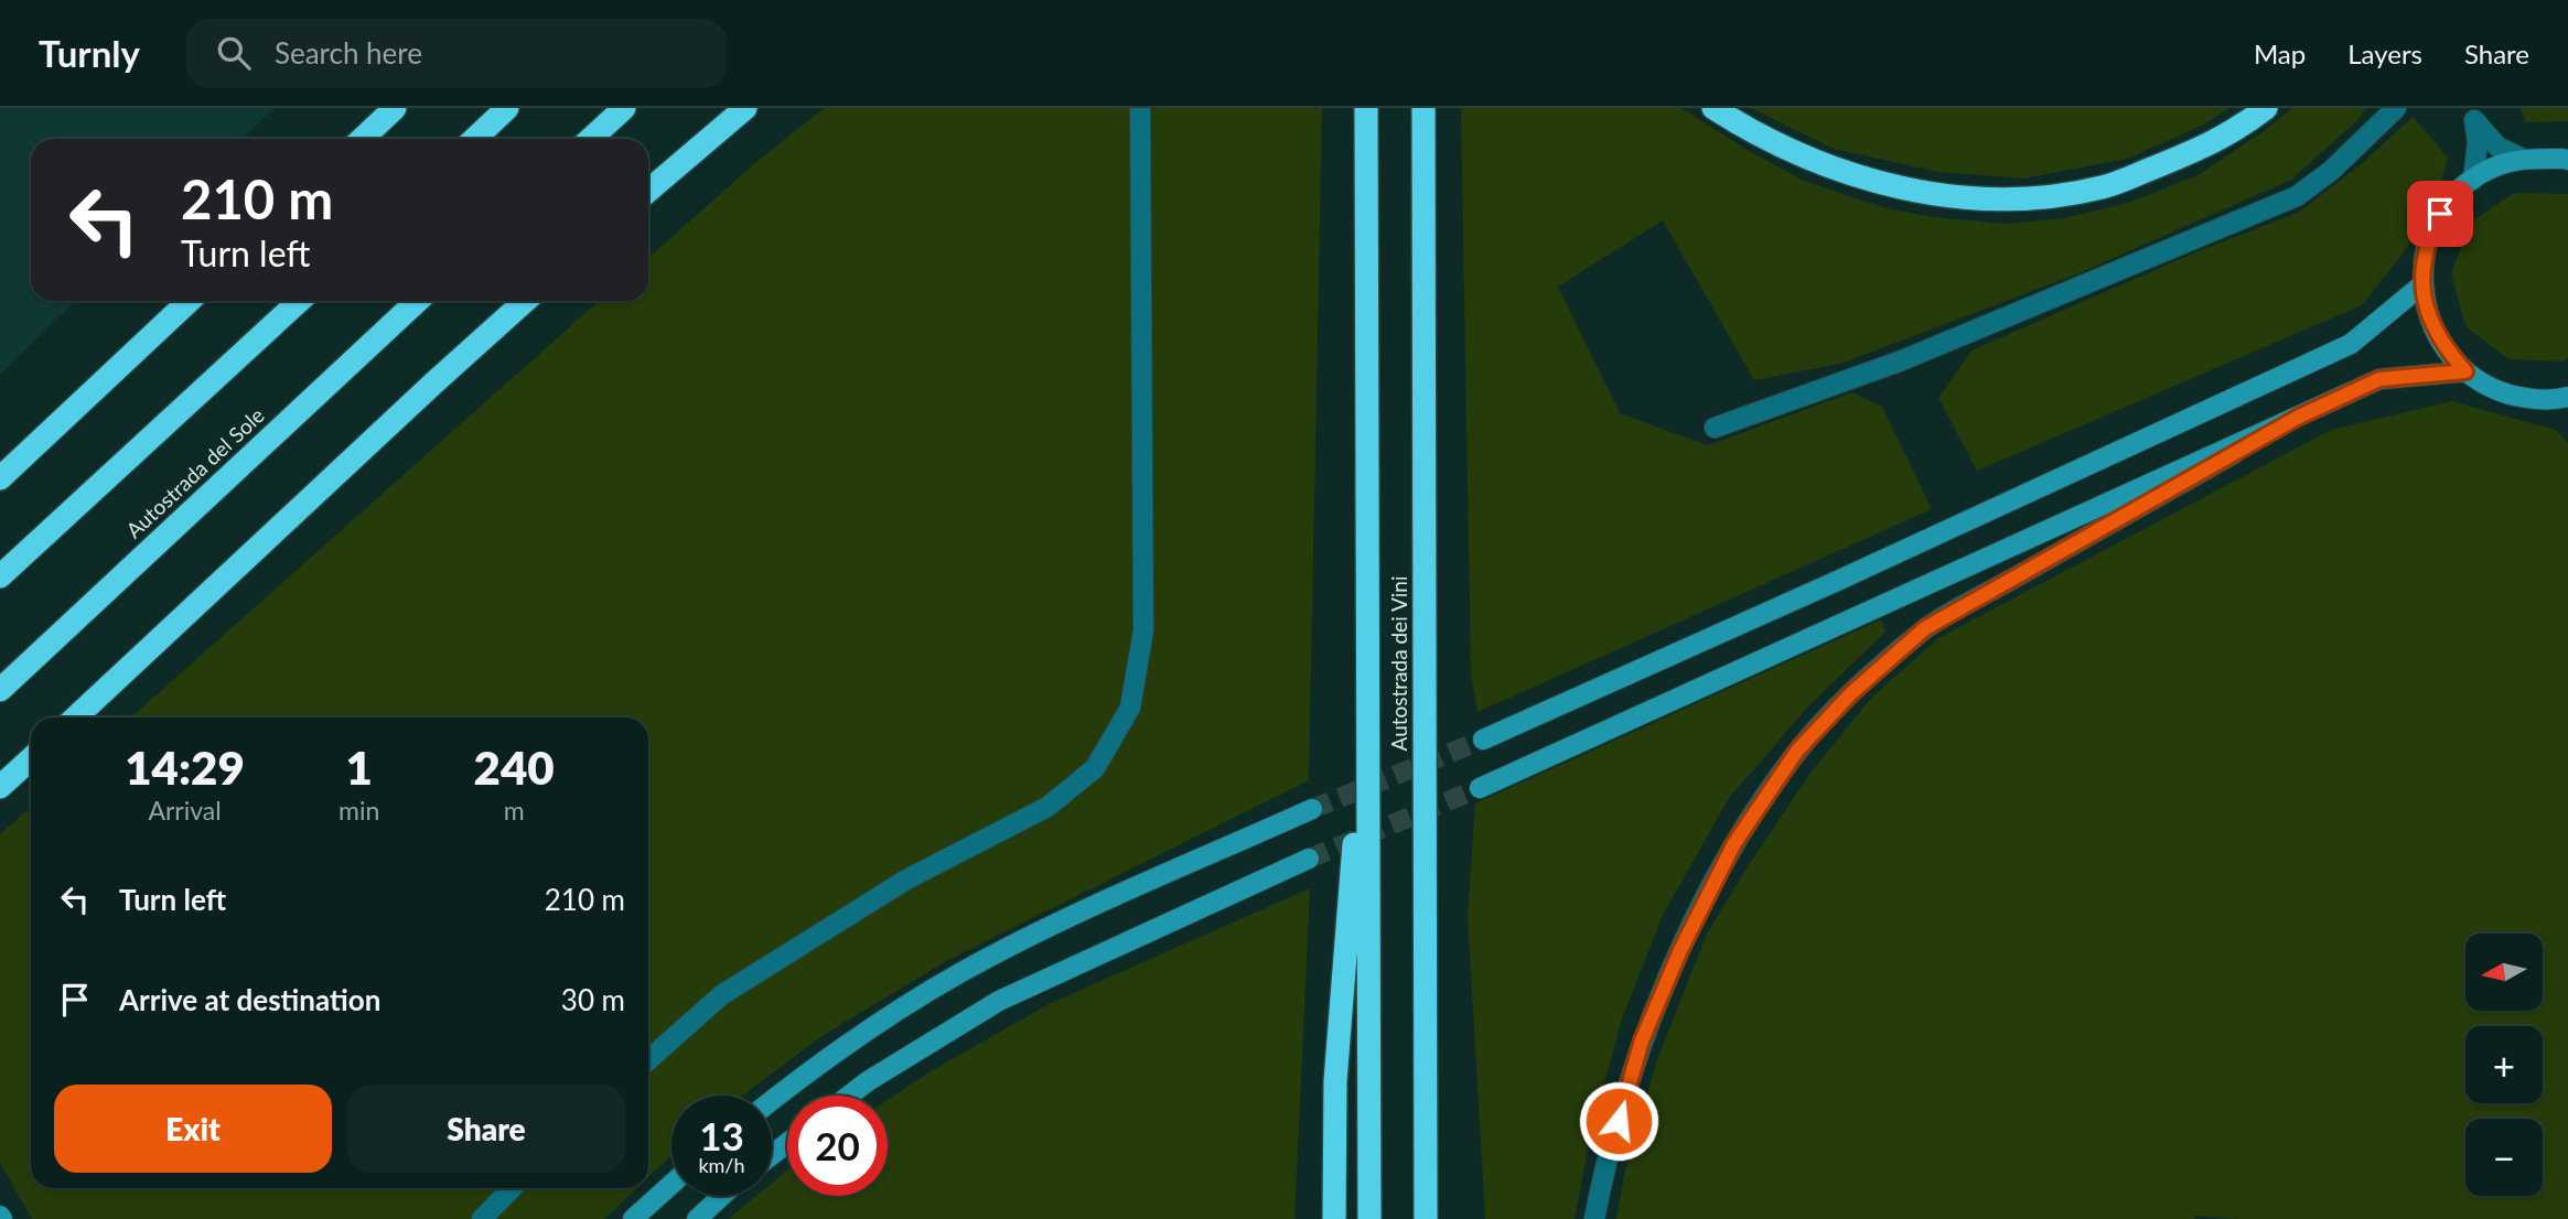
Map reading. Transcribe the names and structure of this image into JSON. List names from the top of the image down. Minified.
{"streets":{"highway":["Autostrada del Sole","Autostrada dei Vini"]},"north":"left","page":{"header":"Turnly","search":"Search here","nav":["Map","Layers","Share"],"turn":["210 m","Turn left"],"eta":["14:29","Arrival","1","min","240","m"],"list":[{"name":"Turn left","value":"210 m"},{"name":"Arrive at destination","value":"30 m"}],"map_buttons":["+","−"],"buttons":["Exit","Share"],"speed":"13 km/h","limit":"20"}}
